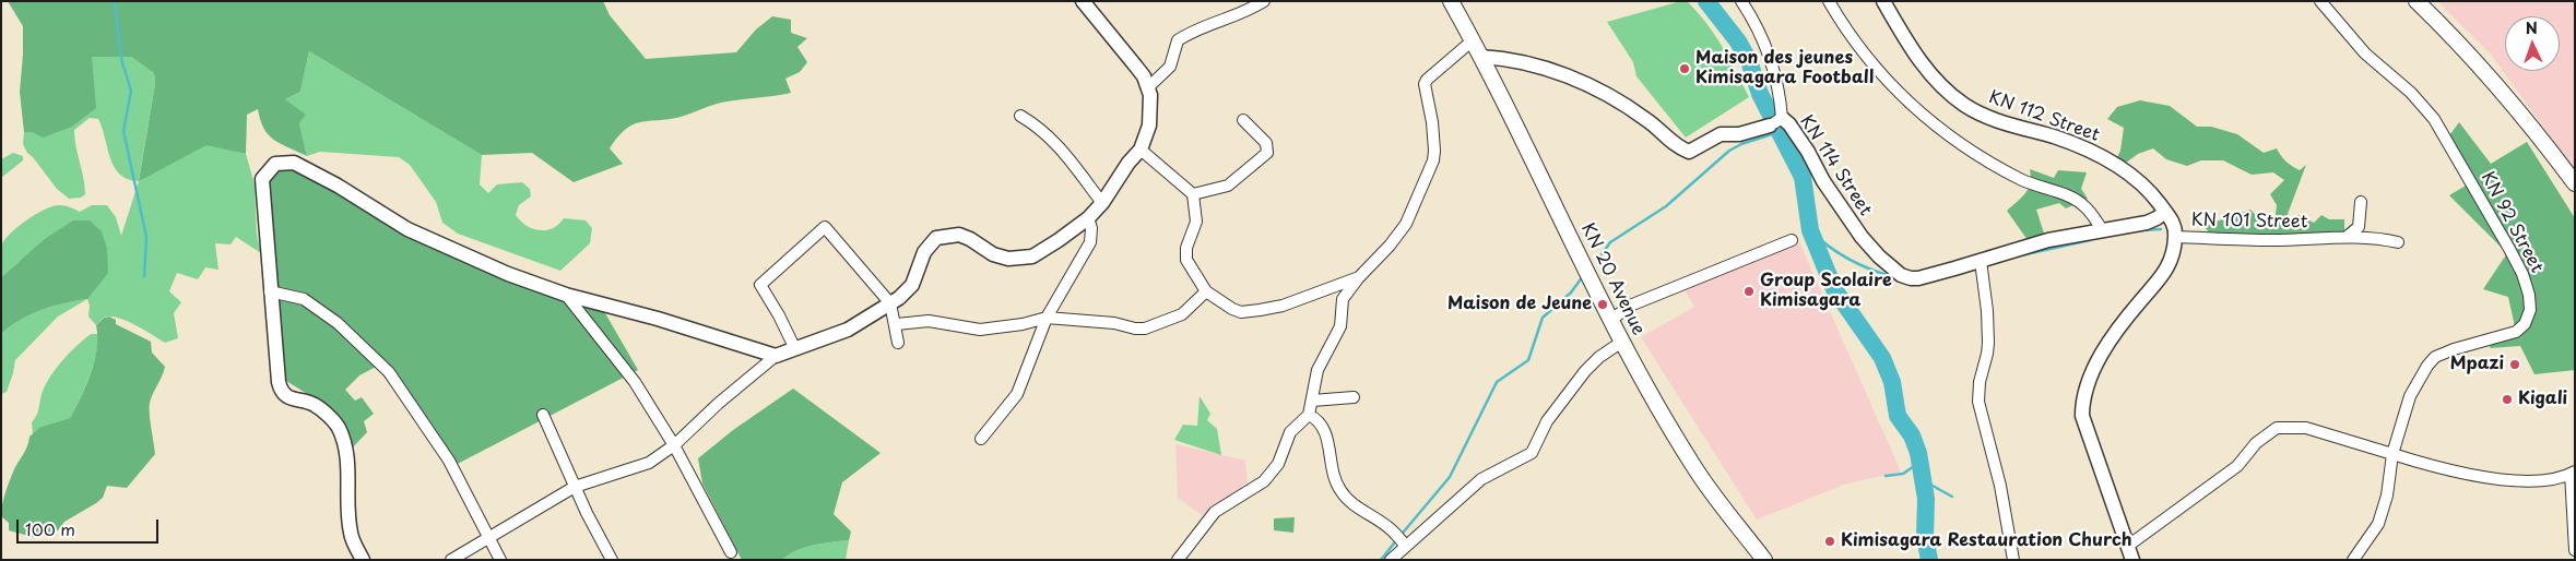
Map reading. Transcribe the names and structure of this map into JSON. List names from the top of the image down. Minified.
{"streets":{"main road":["KN 20 Avenue"],"street":["KN 112 Street","KN 114 Street","KN 101 Street","KN 92 Street"]},"crossings":[["KN 112 Street","KN 114 Street"],["KN 112 Street","KN 101 Street"],["KN 114 Street","KN 20 Avenue"]],"places":["Maison des jeunes Kimisagara Football","Group Scolaire Kimisagara","Maison de Jeune","Mpazi","Kigali","Kimisagara Restauration Church"],"scale_bar":"100 m","north":"top"}
